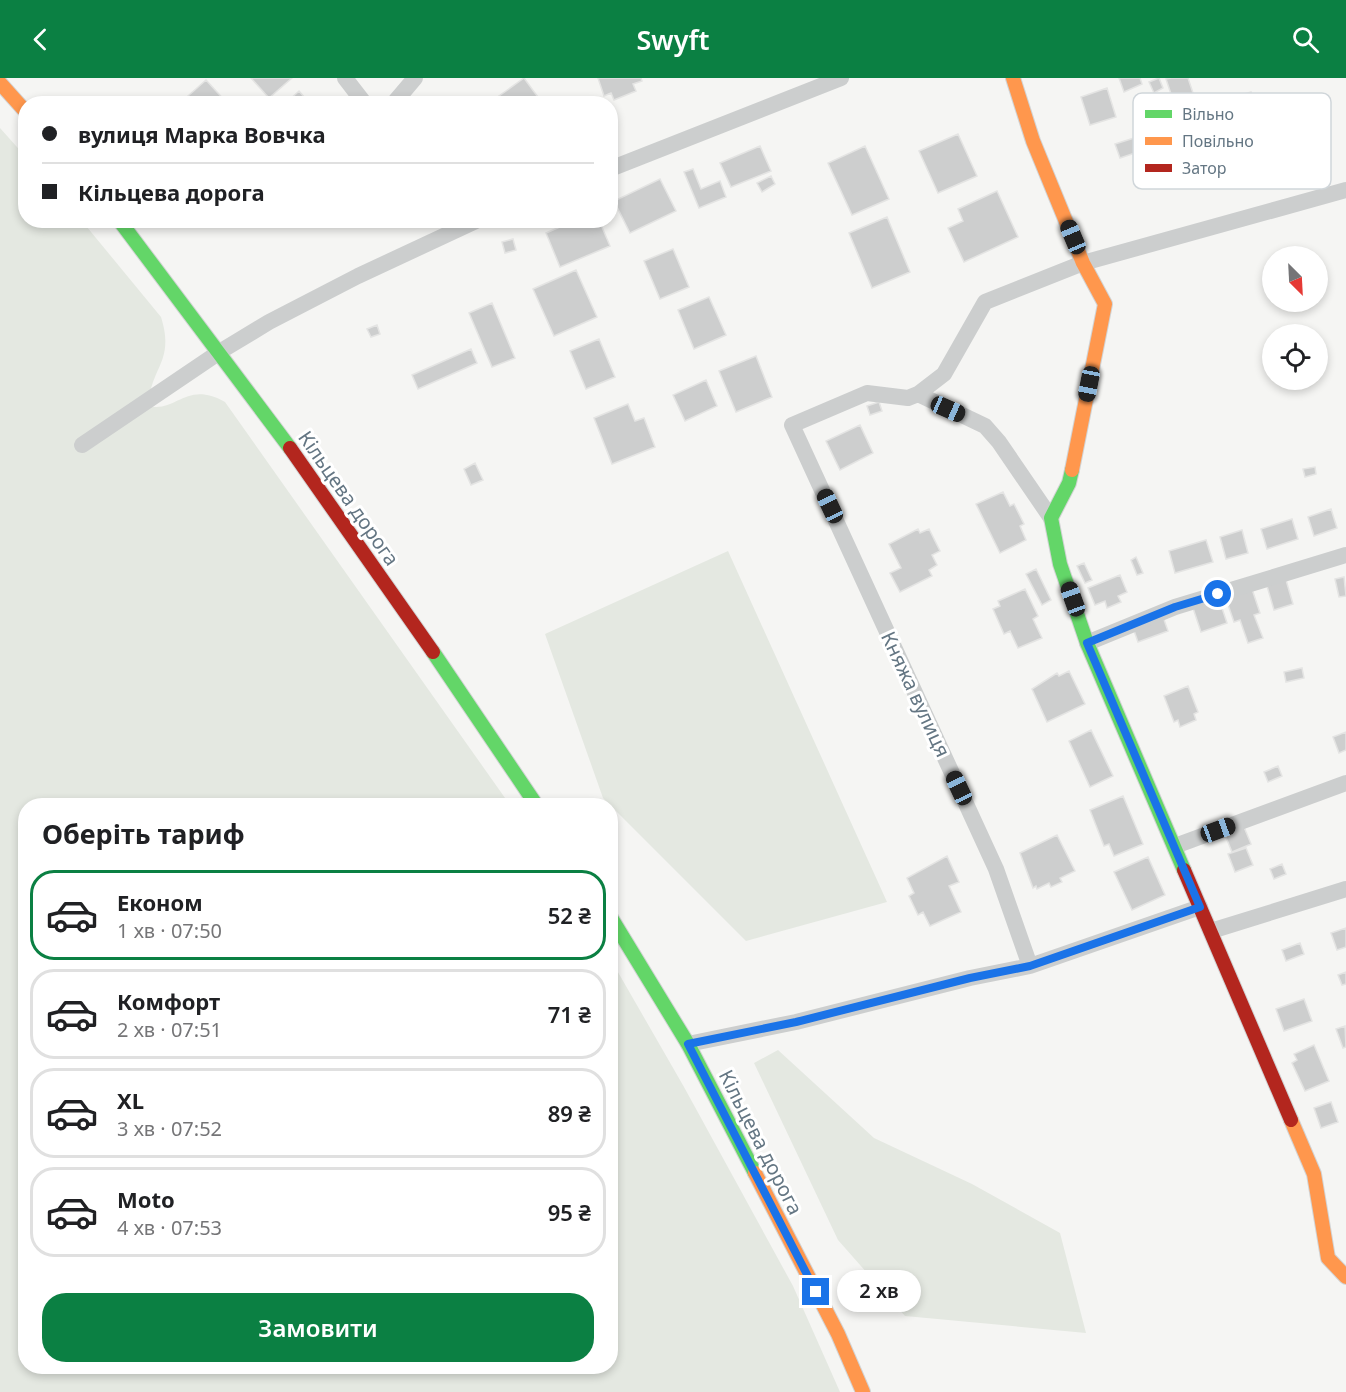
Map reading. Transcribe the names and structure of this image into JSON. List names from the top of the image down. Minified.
{"streets":{"main road":["Кільцева дорога"],"street":["Княжа вулиця"]},"legend":["Вільно","Повільно","Затор"],"north":"bottom right","page":{"header":"Swyft","banner":["вулиця Марка Вовчка","Кільцева дорога"],"heading":"Оберіть тариф","list":[{"name":"Економ","note":"1 хв · 07:50","value":"52 ₴"},{"name":"Комфорт","note":"2 хв · 07:51","value":"71 ₴"},{"name":"XL","note":"3 хв · 07:52","value":"89 ₴"},{"name":"Moto","note":"4 хв · 07:53","value":"95 ₴"}],"bubble":"2 хв","buttons":"Замовити"}}
